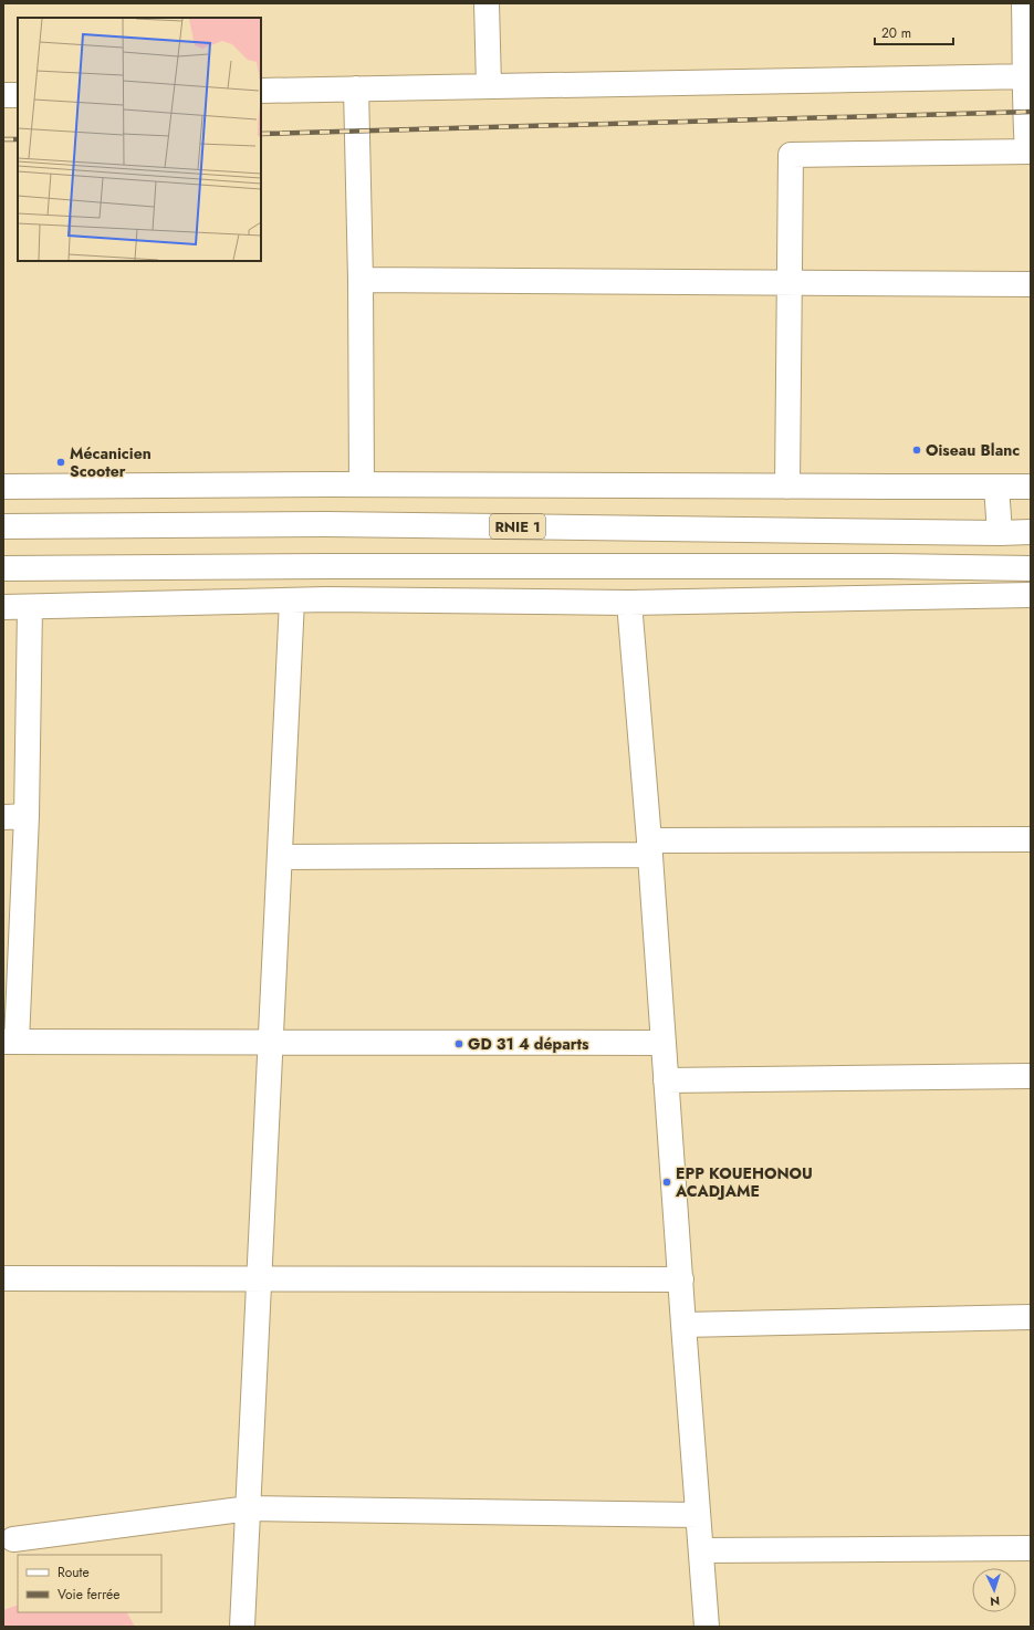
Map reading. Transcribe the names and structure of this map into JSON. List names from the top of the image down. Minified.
{"streets":{"main road":["RNIE 1"]},"places":["Oiseau Blanc","Mécanicien Scooter","GD 31 4 départs","EPP KOUEHONOU ACADJAME"],"legend":["Route","Voie ferrée"],"scale_bar":"20 m","north":"bottom"}
